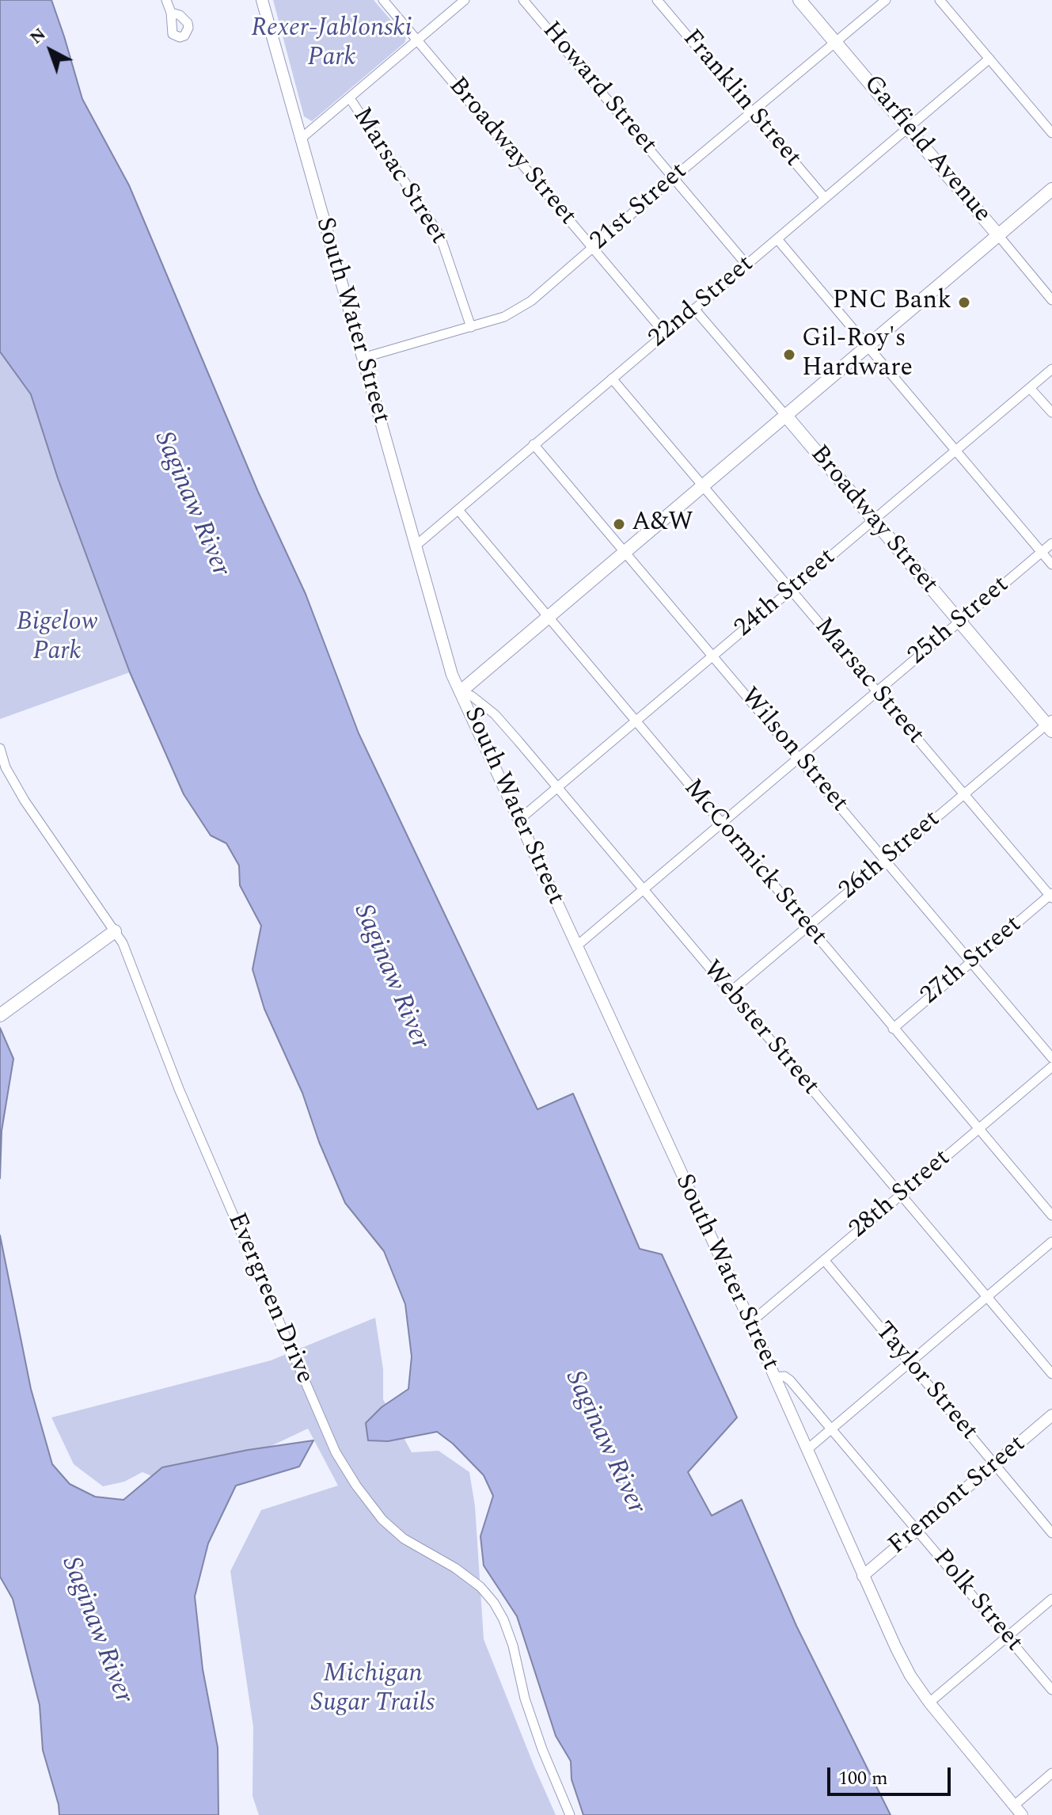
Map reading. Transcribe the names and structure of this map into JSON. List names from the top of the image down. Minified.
{"streets":{"main road":["Garfield Avenue","Broadway Street"],"street":["Howard Street","Franklin Street","Marsac Street","21st Street","22nd Street","South Water Street","24th Street","25th Street","Wilson Street","26th Street","McCormick Street","27th Street","Webster Street","28th Street","Evergreen Drive","Taylor Street","Fremont Street","Polk Street"]},"crossings":[["Howard Street","21st Street"],["Howard Street","22nd Street"],["Franklin Street","21st Street"],["Franklin Street","22nd Street"],["Garfield Avenue","21st Street"],["Garfield Avenue","22nd Street"],["Broadway Street","21st Street"],["Broadway Street","22nd Street"],["Broadway Street","24th Street"],["Broadway Street","25th Street"],["Broadway Street","26th Street"],["Marsac Street","21st Street"],["Marsac Street","22nd Street"],["Marsac Street","24th Street"],["Marsac Street","25th Street"],["Marsac Street","26th Street"],["Marsac Street","27th Street"],["21st Street","South Water Street"],["22nd Street","South Water Street"],["22nd Street","Wilson Street"],["22nd Street","McCormick Street"],["South Water Street","24th Street"],["South Water Street","25th Street"],["South Water Street","Webster Street"],["South Water Street","28th Street"],["South Water Street","Fremont Street"],["South Water Street","Polk Street"],["24th Street","Wilson Street"],["24th Street","McCormick Street"],["24th Street","Webster Street"],["25th Street","Wilson Street"],["25th Street","McCormick Street"],["25th Street","Webster Street"],["Wilson Street","26th Street"],["Wilson Street","27th Street"],["26th Street","McCormick Street"],["26th Street","Webster Street"],["McCormick Street","27th Street"],["McCormick Street","28th Street"],["Webster Street","28th Street"],["28th Street","Taylor Street"],["Taylor Street","Fremont Street"],["Fremont Street","Polk Street"]],"water":["Saginaw River"],"parks":["Rexer-Jablonski Park","Bigelow Park","Michigan Sugar Trails"],"places":["PNC Bank","Gil-Roy's Hardware","A&W"],"scale_bar":"100 m","north":"top left"}
